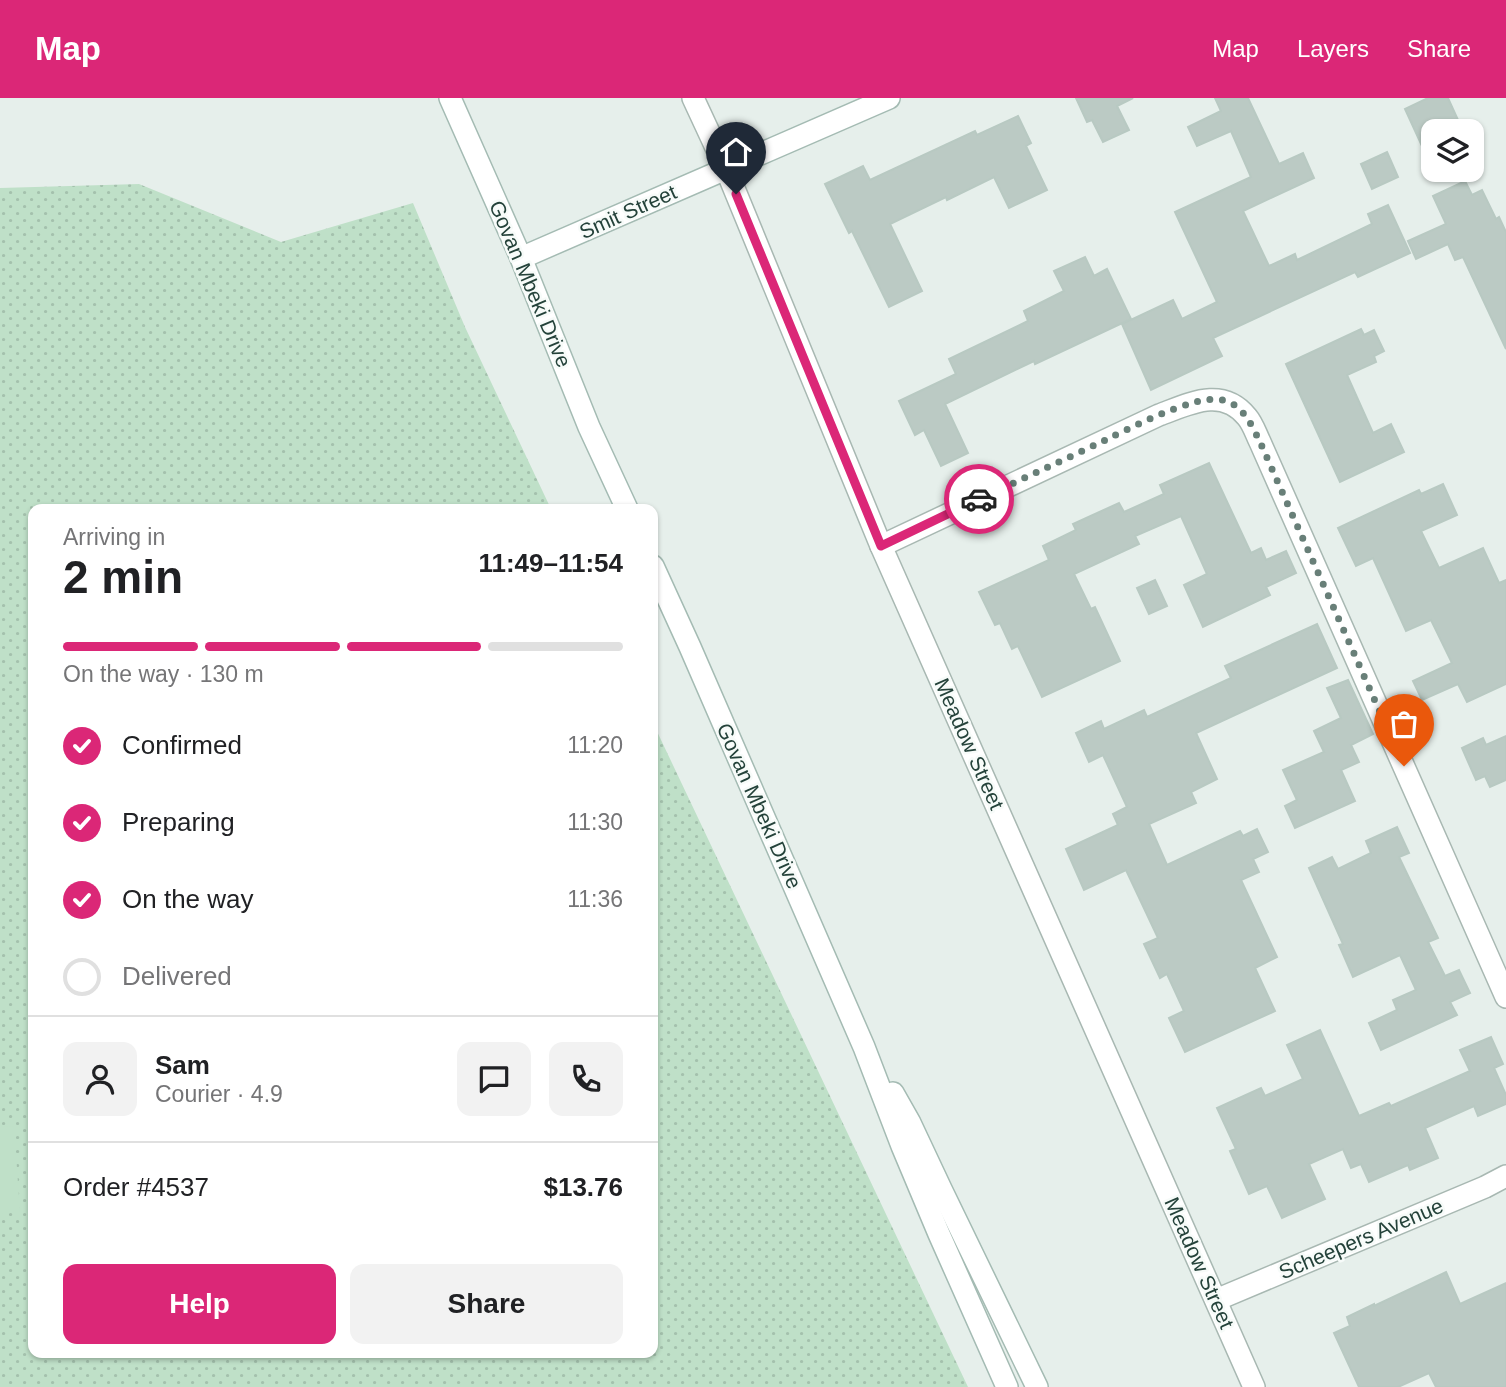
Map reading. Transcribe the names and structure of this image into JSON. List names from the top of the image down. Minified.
{"streets":{"street":["Smit Street","Govan Mbeki Drive","Meadow Street","Scheepers Avenue"]},"crossings":[["Smit Street","Govan Mbeki Drive"],["Smit Street","Meadow Street"],["Meadow Street","Scheepers Avenue"]],"page":{"header":"Map","nav":["Map","Layers","Share"],"heading":["2 min","Arriving in","11:49–11:54"],"panel":["Sam","Courier · 4.9","Order #4537","$13.76"],"bar":"On the way · 130 m","list":[["Confirmed","11:20"],["Preparing","11:30"],["On the way","11:36"],"Delivered"],"buttons":["Help","Share"]}}
